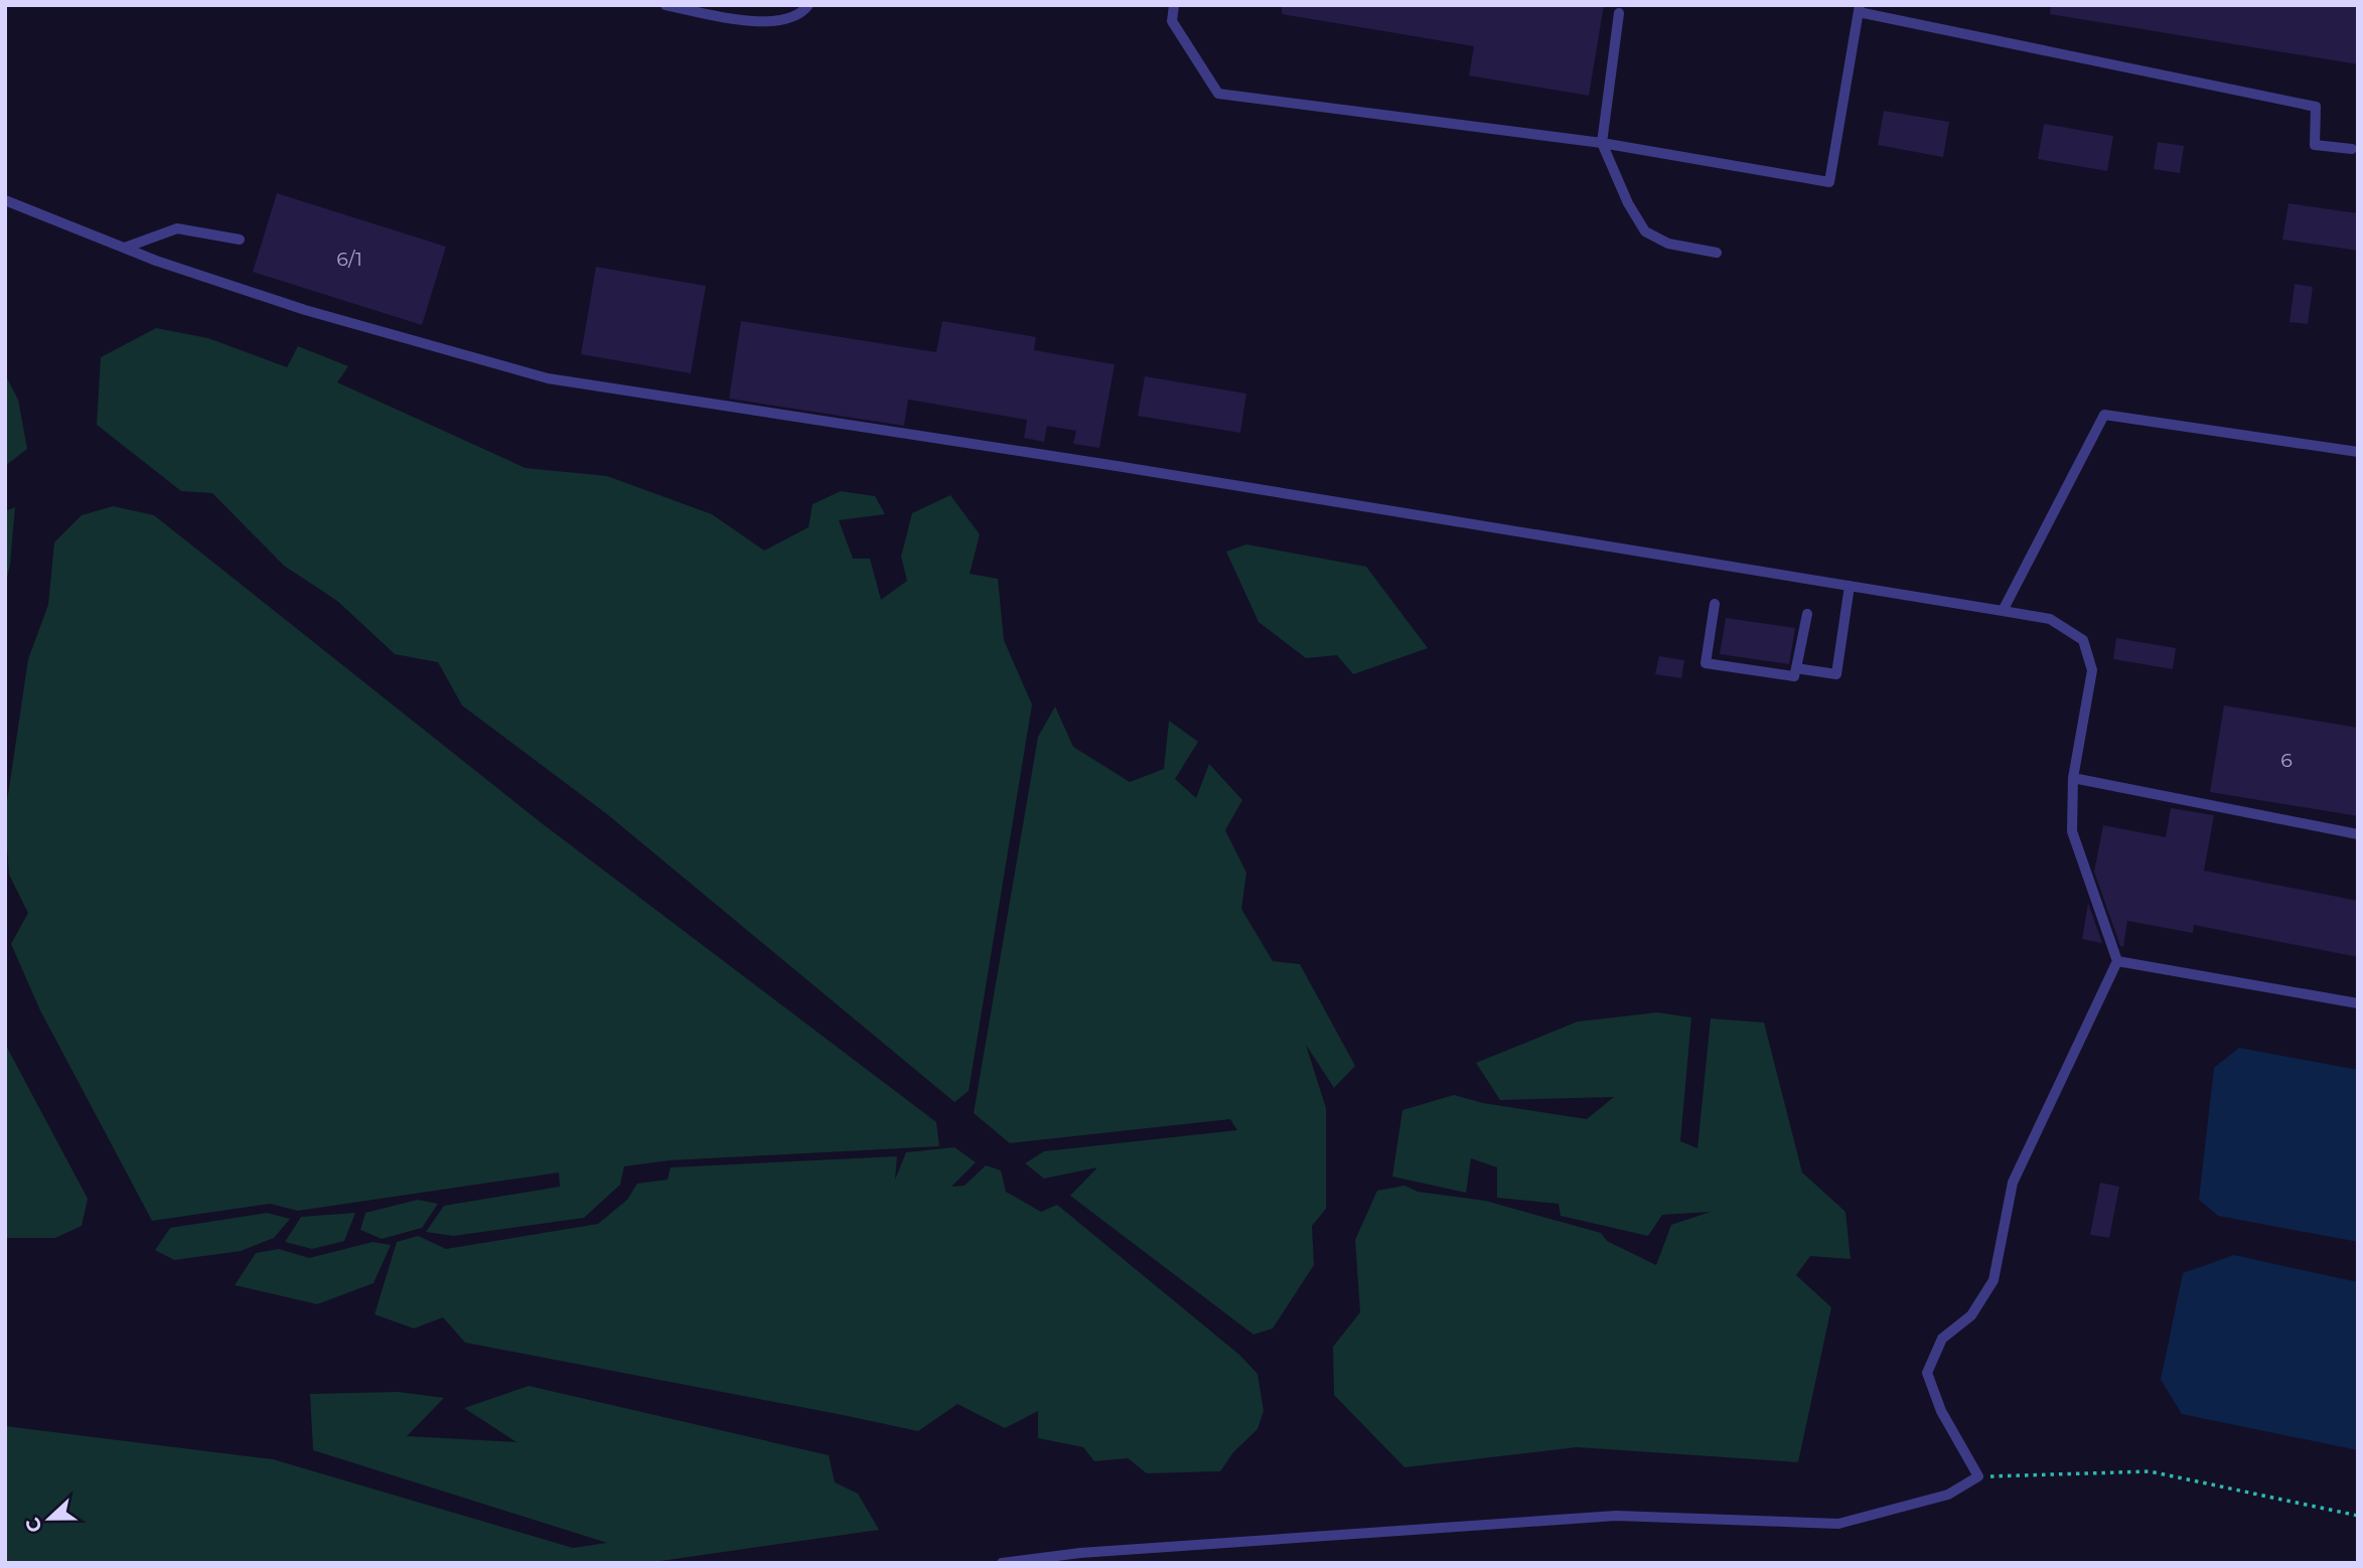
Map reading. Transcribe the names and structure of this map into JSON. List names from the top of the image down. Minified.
{"house_numbers":["6/1","6"],"north":"left"}
